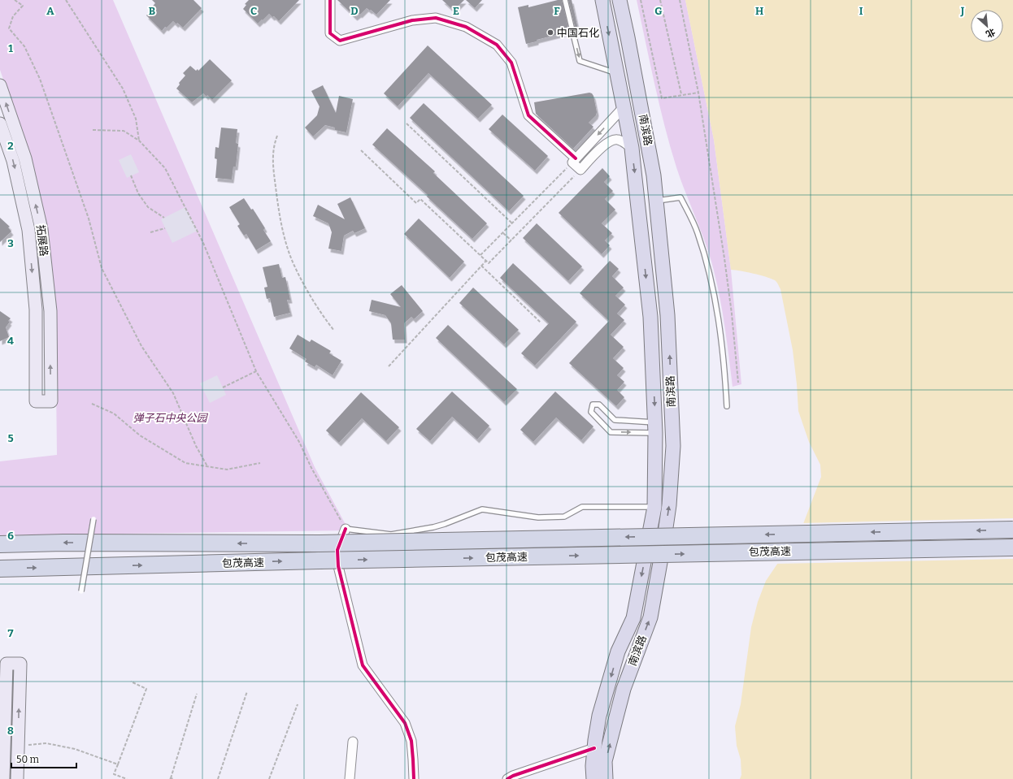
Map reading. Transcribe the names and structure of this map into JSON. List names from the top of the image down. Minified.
{"streets":{"highway":["包茂高速"],"main road":["南滨路","拓展路"]},"parks":["弹子石中央公园"],"places":["中国石化"],"scale_bar":"50 m","north":"bottom right","grid":{"columns":["A","B","C","D","E","F","G","H","I","J"],"rows":["1","2","3","4","5","6","7","8"]}}
